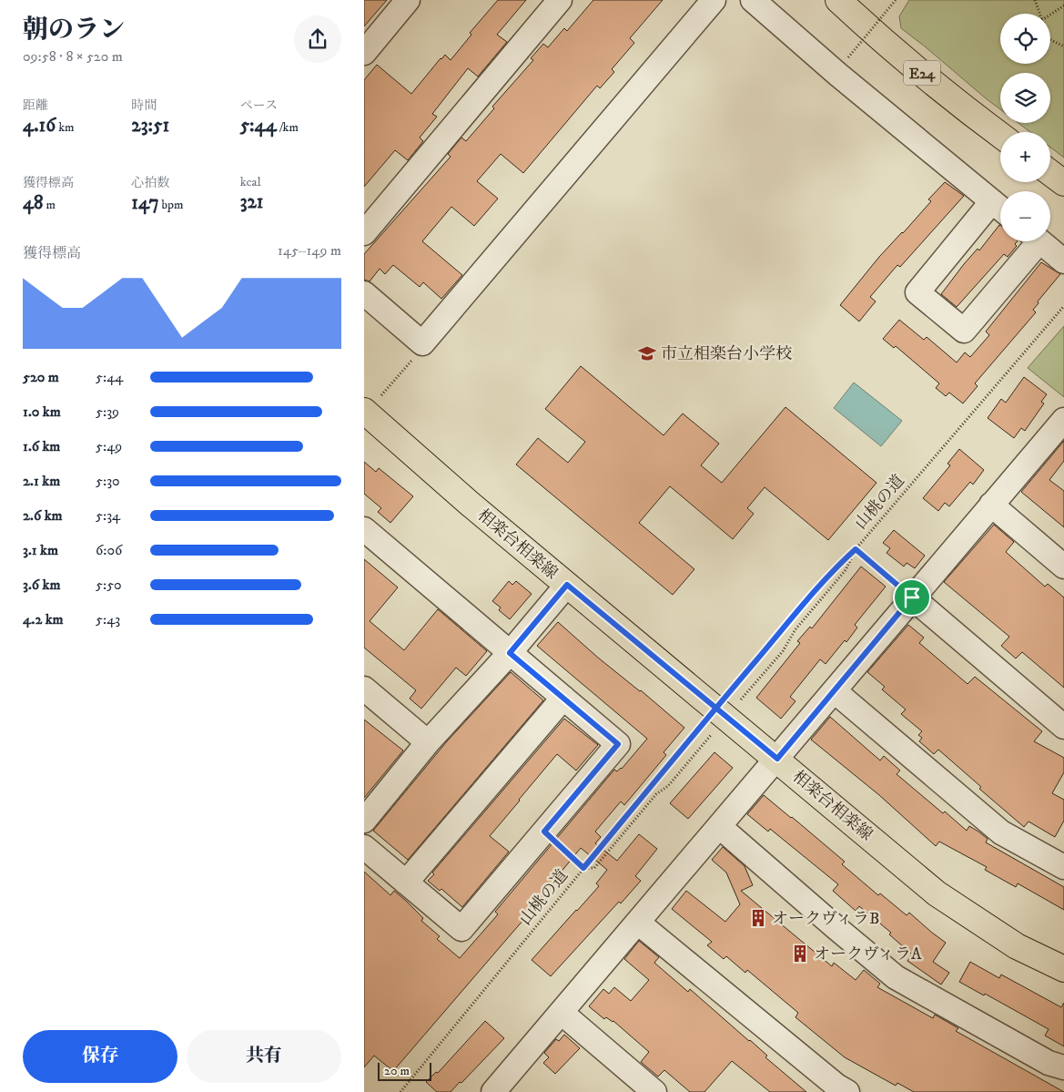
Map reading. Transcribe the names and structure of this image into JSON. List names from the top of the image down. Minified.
{"streets":{"main road":["E24","相楽台相楽線"],"path":["山桃の道"]},"places":{"school or university":["市立相楽台小学校"],"building":["オークヴィラB","オークヴィラA"]},"scale_bar":"20 m","page":{"heading":["朝のラン","09:58 · 8 × 520 m"],"map_buttons":["+","−"],"stats":[["距離","4.16 km"],["時間","23:51"],["ペース","5:44 /km"],["獲得標高","48 m"],["心拍数","147 bpm"],["kcal","321"]],"chart":["獲得標高","145–149 m"],"list":[{"name":"520 m","note":"5:44"},{"name":"1.0 km","note":"5:39"},{"name":"1.6 km","note":"5:49"},{"name":"2.1 km","note":"5:30"},{"name":"2.6 km","note":"5:34"},{"name":"3.1 km","note":"6:06"},{"name":"3.6 km","note":"5:50"},{"name":"4.2 km","note":"5:43"}],"buttons":["保存","共有"],"scale":"20 m"}}
